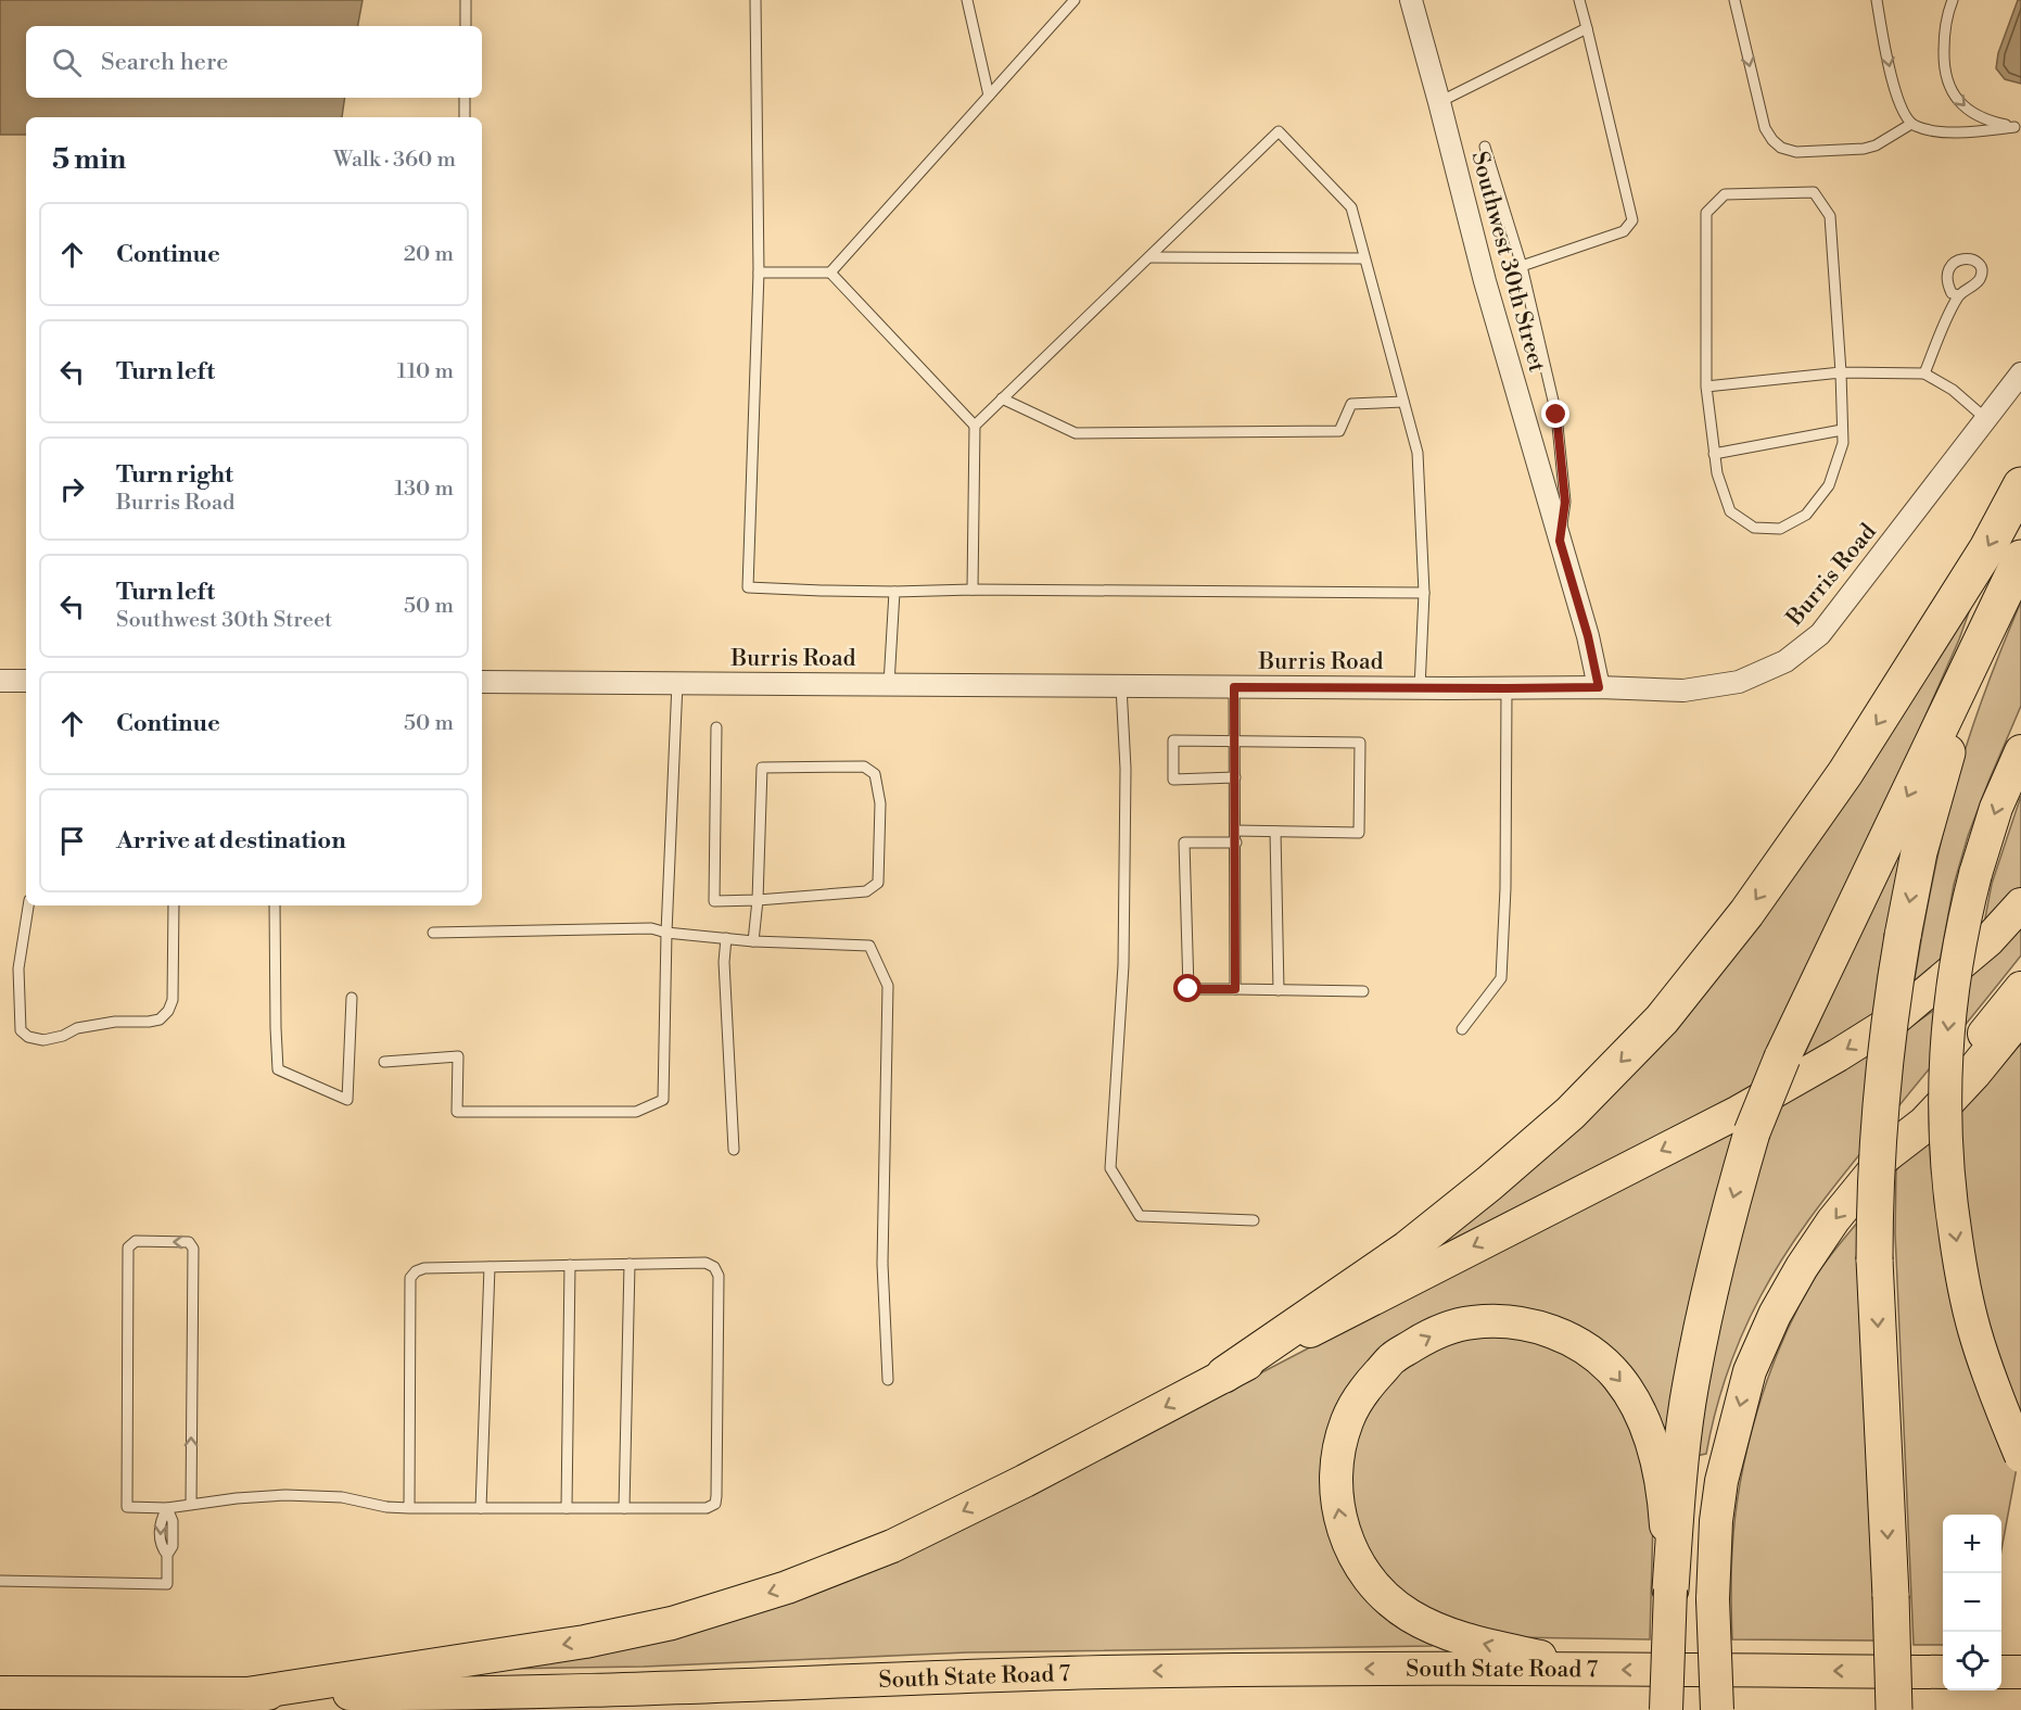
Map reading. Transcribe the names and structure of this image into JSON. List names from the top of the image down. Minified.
{"streets":{"main road":["South State Road 7"],"street":["Southwest 30th Street","Burris Road"]},"crossings":[["Southwest 30th Street","Burris Road"]],"page":{"search":"Search here","heading":["5 min","Walk · 360 m"],"list":[["Continue","20 m"],["Turn left","110 m"],["Turn right","Burris Road","130 m"],["Turn left","Southwest 30th Street","50 m"],["Continue","50 m"],"Arrive at destination"],"map_buttons":["+","−"]}}
